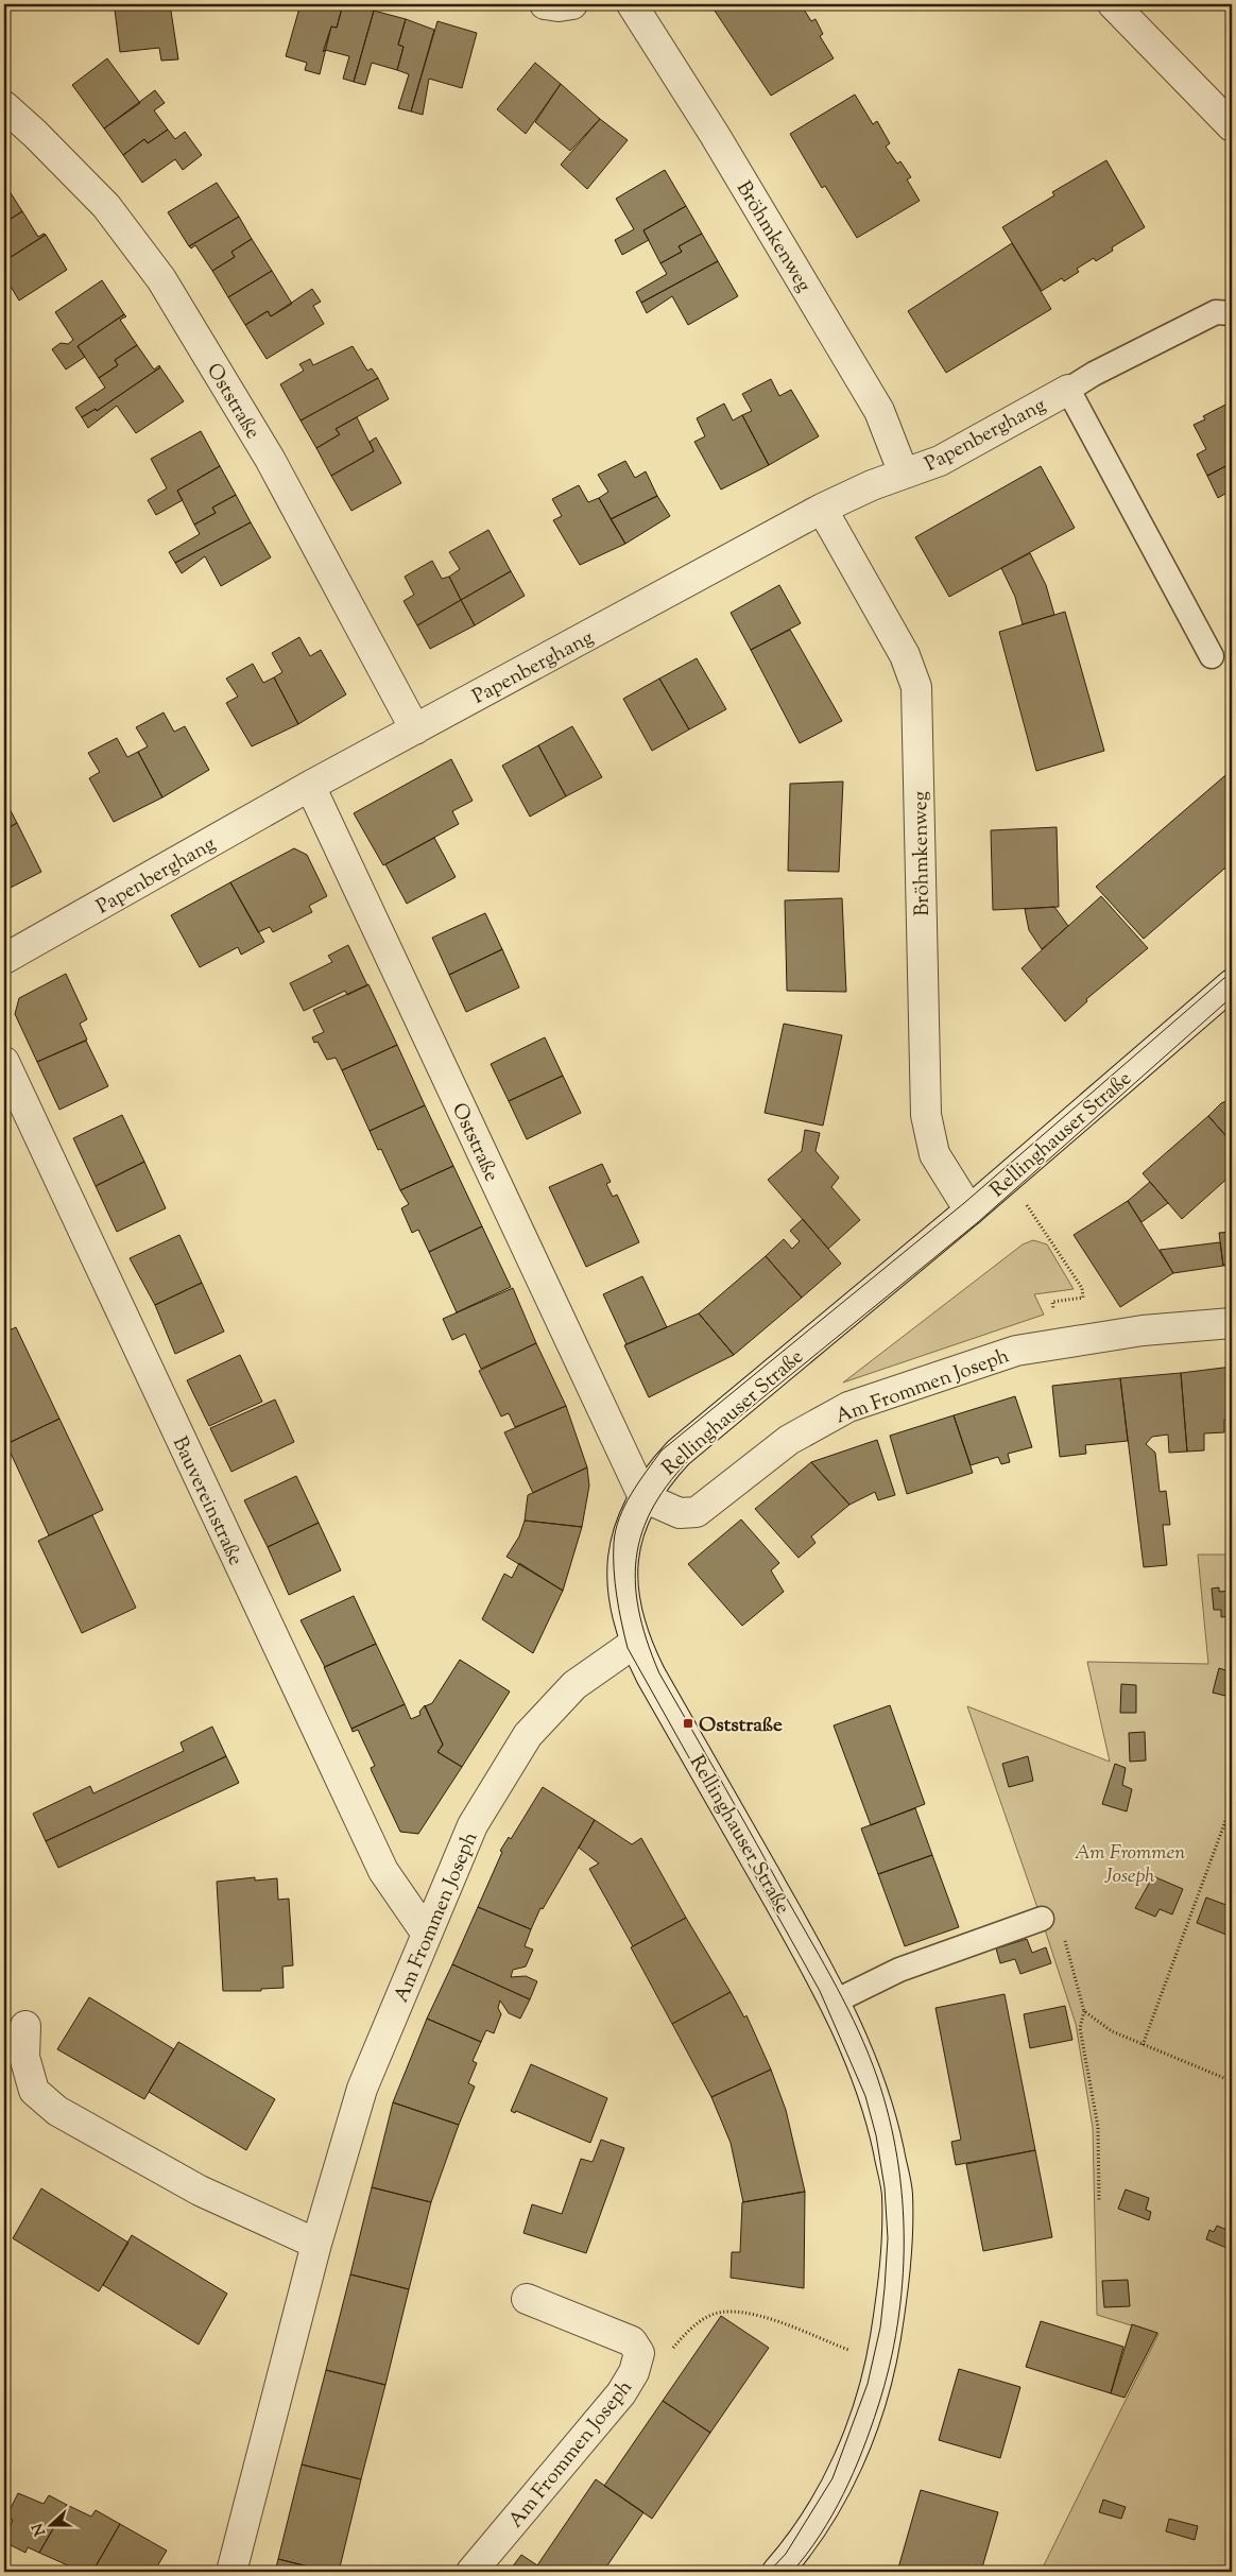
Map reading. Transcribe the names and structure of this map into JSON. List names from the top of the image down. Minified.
{"streets":{"street":["Bröhmkenweg","Oststraße","Papenberghang","Rellinghauser Straße","Am Frommen Joseph","Bauvereinstraße"]},"crossings":[["Bröhmkenweg","Papenberghang"],["Bröhmkenweg","Rellinghauser Straße"],["Oststraße","Papenberghang"],["Oststraße","Rellinghauser Straße"],["Oststraße","Am Frommen Joseph"],["Rellinghauser Straße","Am Frommen Joseph"],["Am Frommen Joseph","Bauvereinstraße"]],"parks":["Am Frommen Joseph"],"places":{"transit":["Oststraße"]},"north":"left"}
